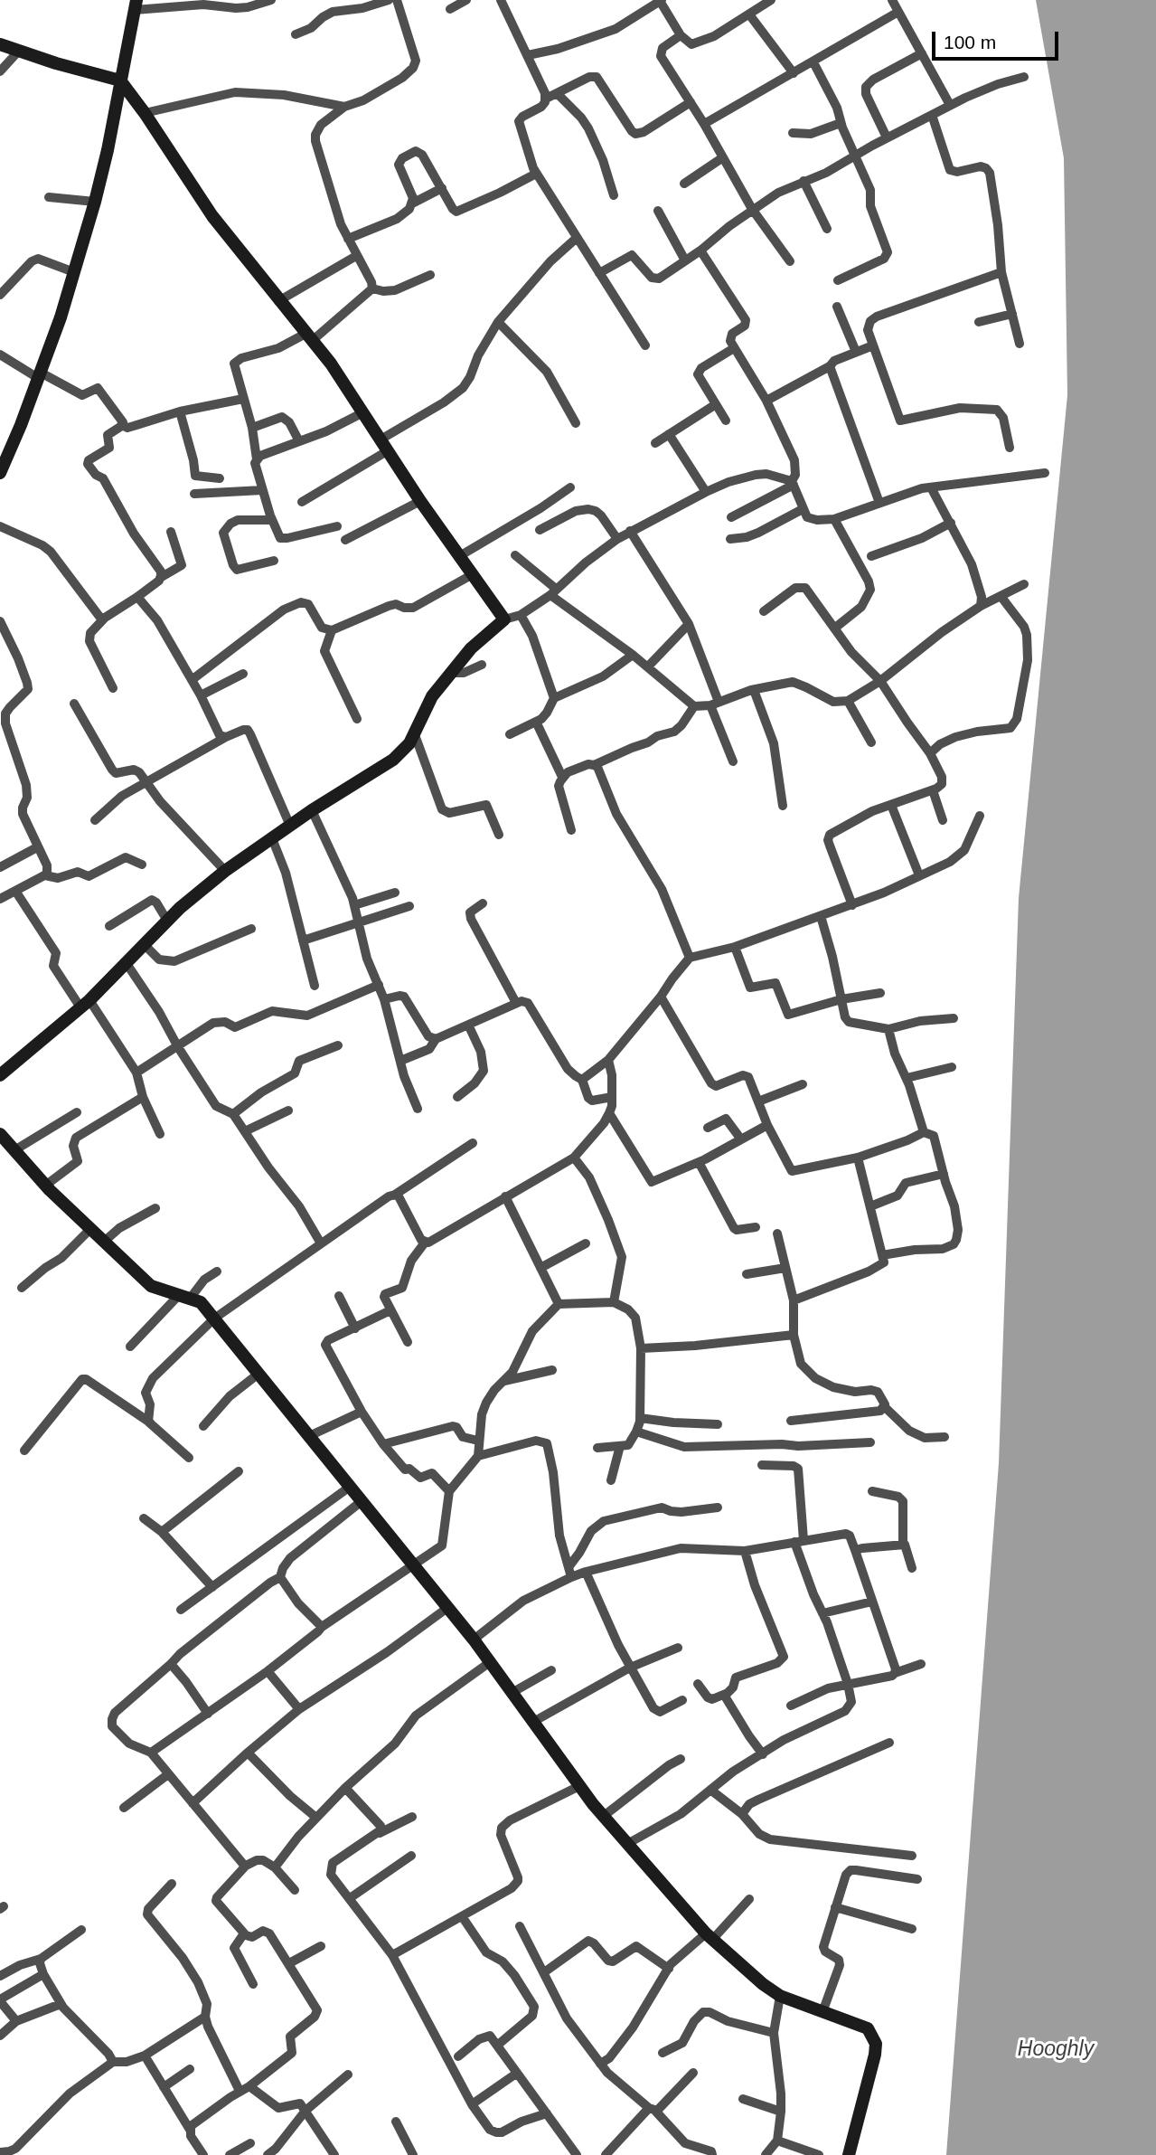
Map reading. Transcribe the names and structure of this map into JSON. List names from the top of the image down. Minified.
{"water":["Hooghly"],"scale_bar":"100 m"}
